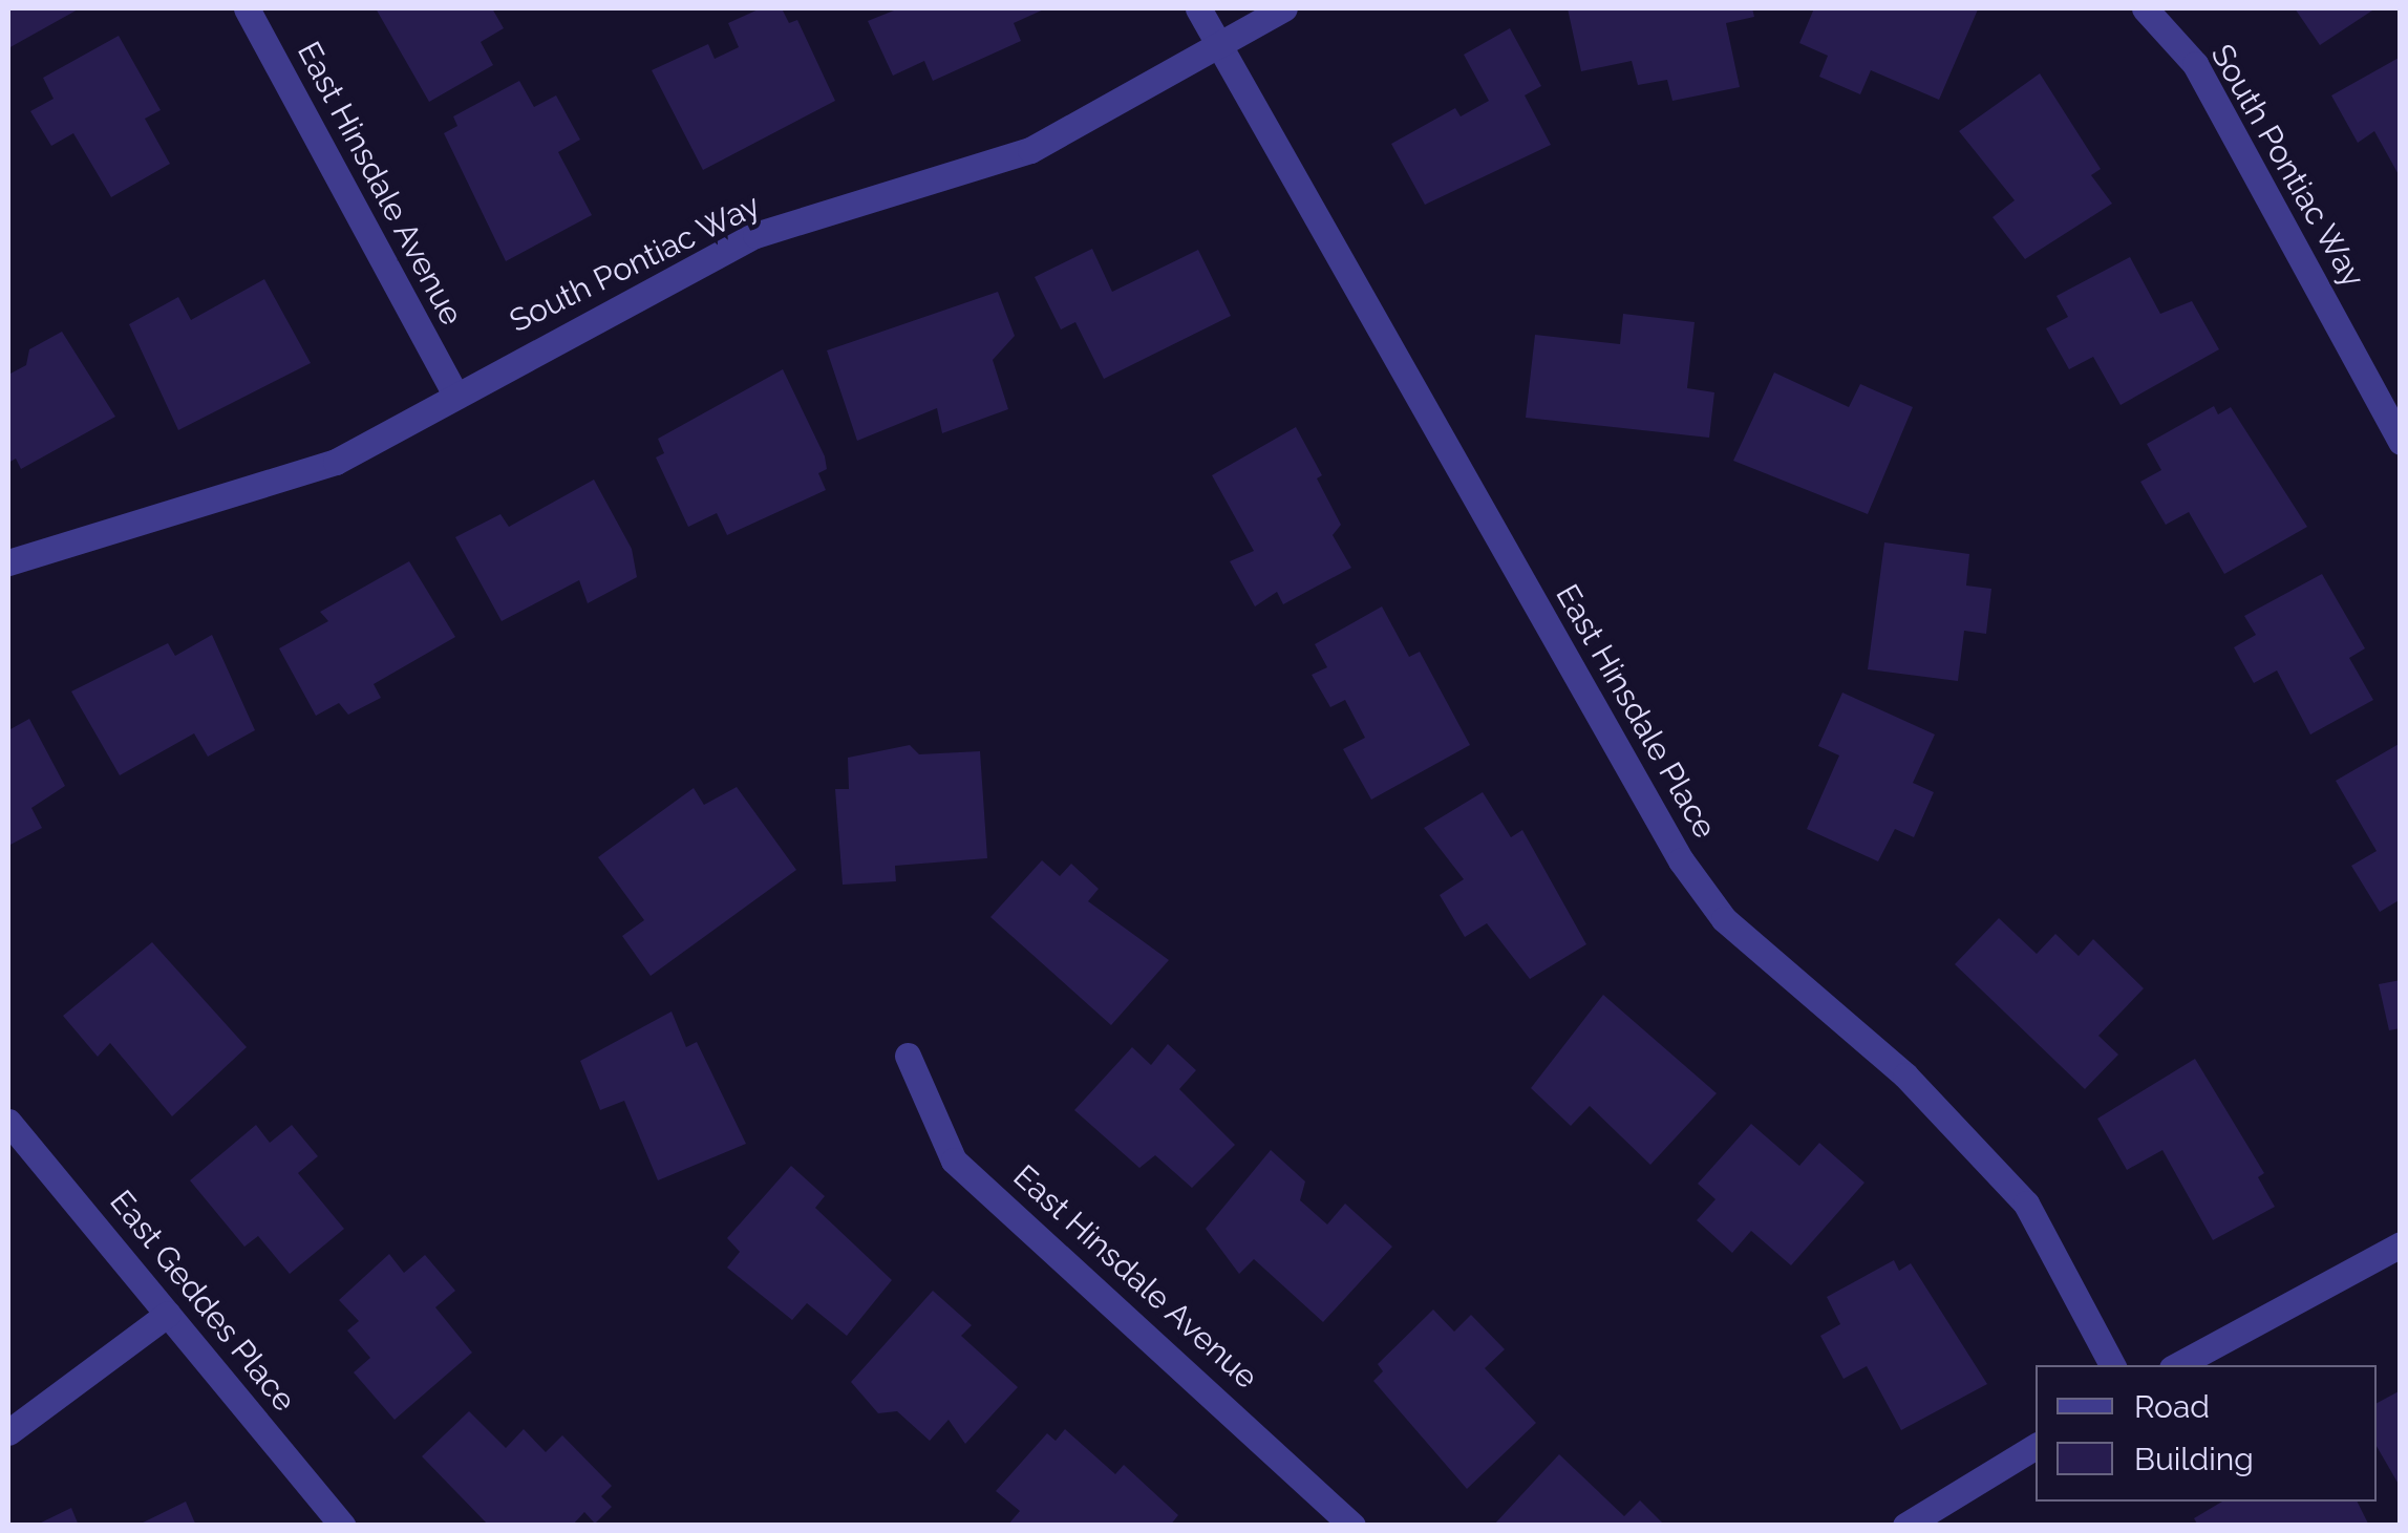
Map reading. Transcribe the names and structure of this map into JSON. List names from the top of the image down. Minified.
{"streets":{"street":["South Pontiac Way","East Hinsdale Avenue","East Hinsdale Place","East Geddes Place"]},"crossings":[["South Pontiac Way","East Hinsdale Avenue"],["South Pontiac Way","East Hinsdale Place"]],"legend":["Road","Building"]}
